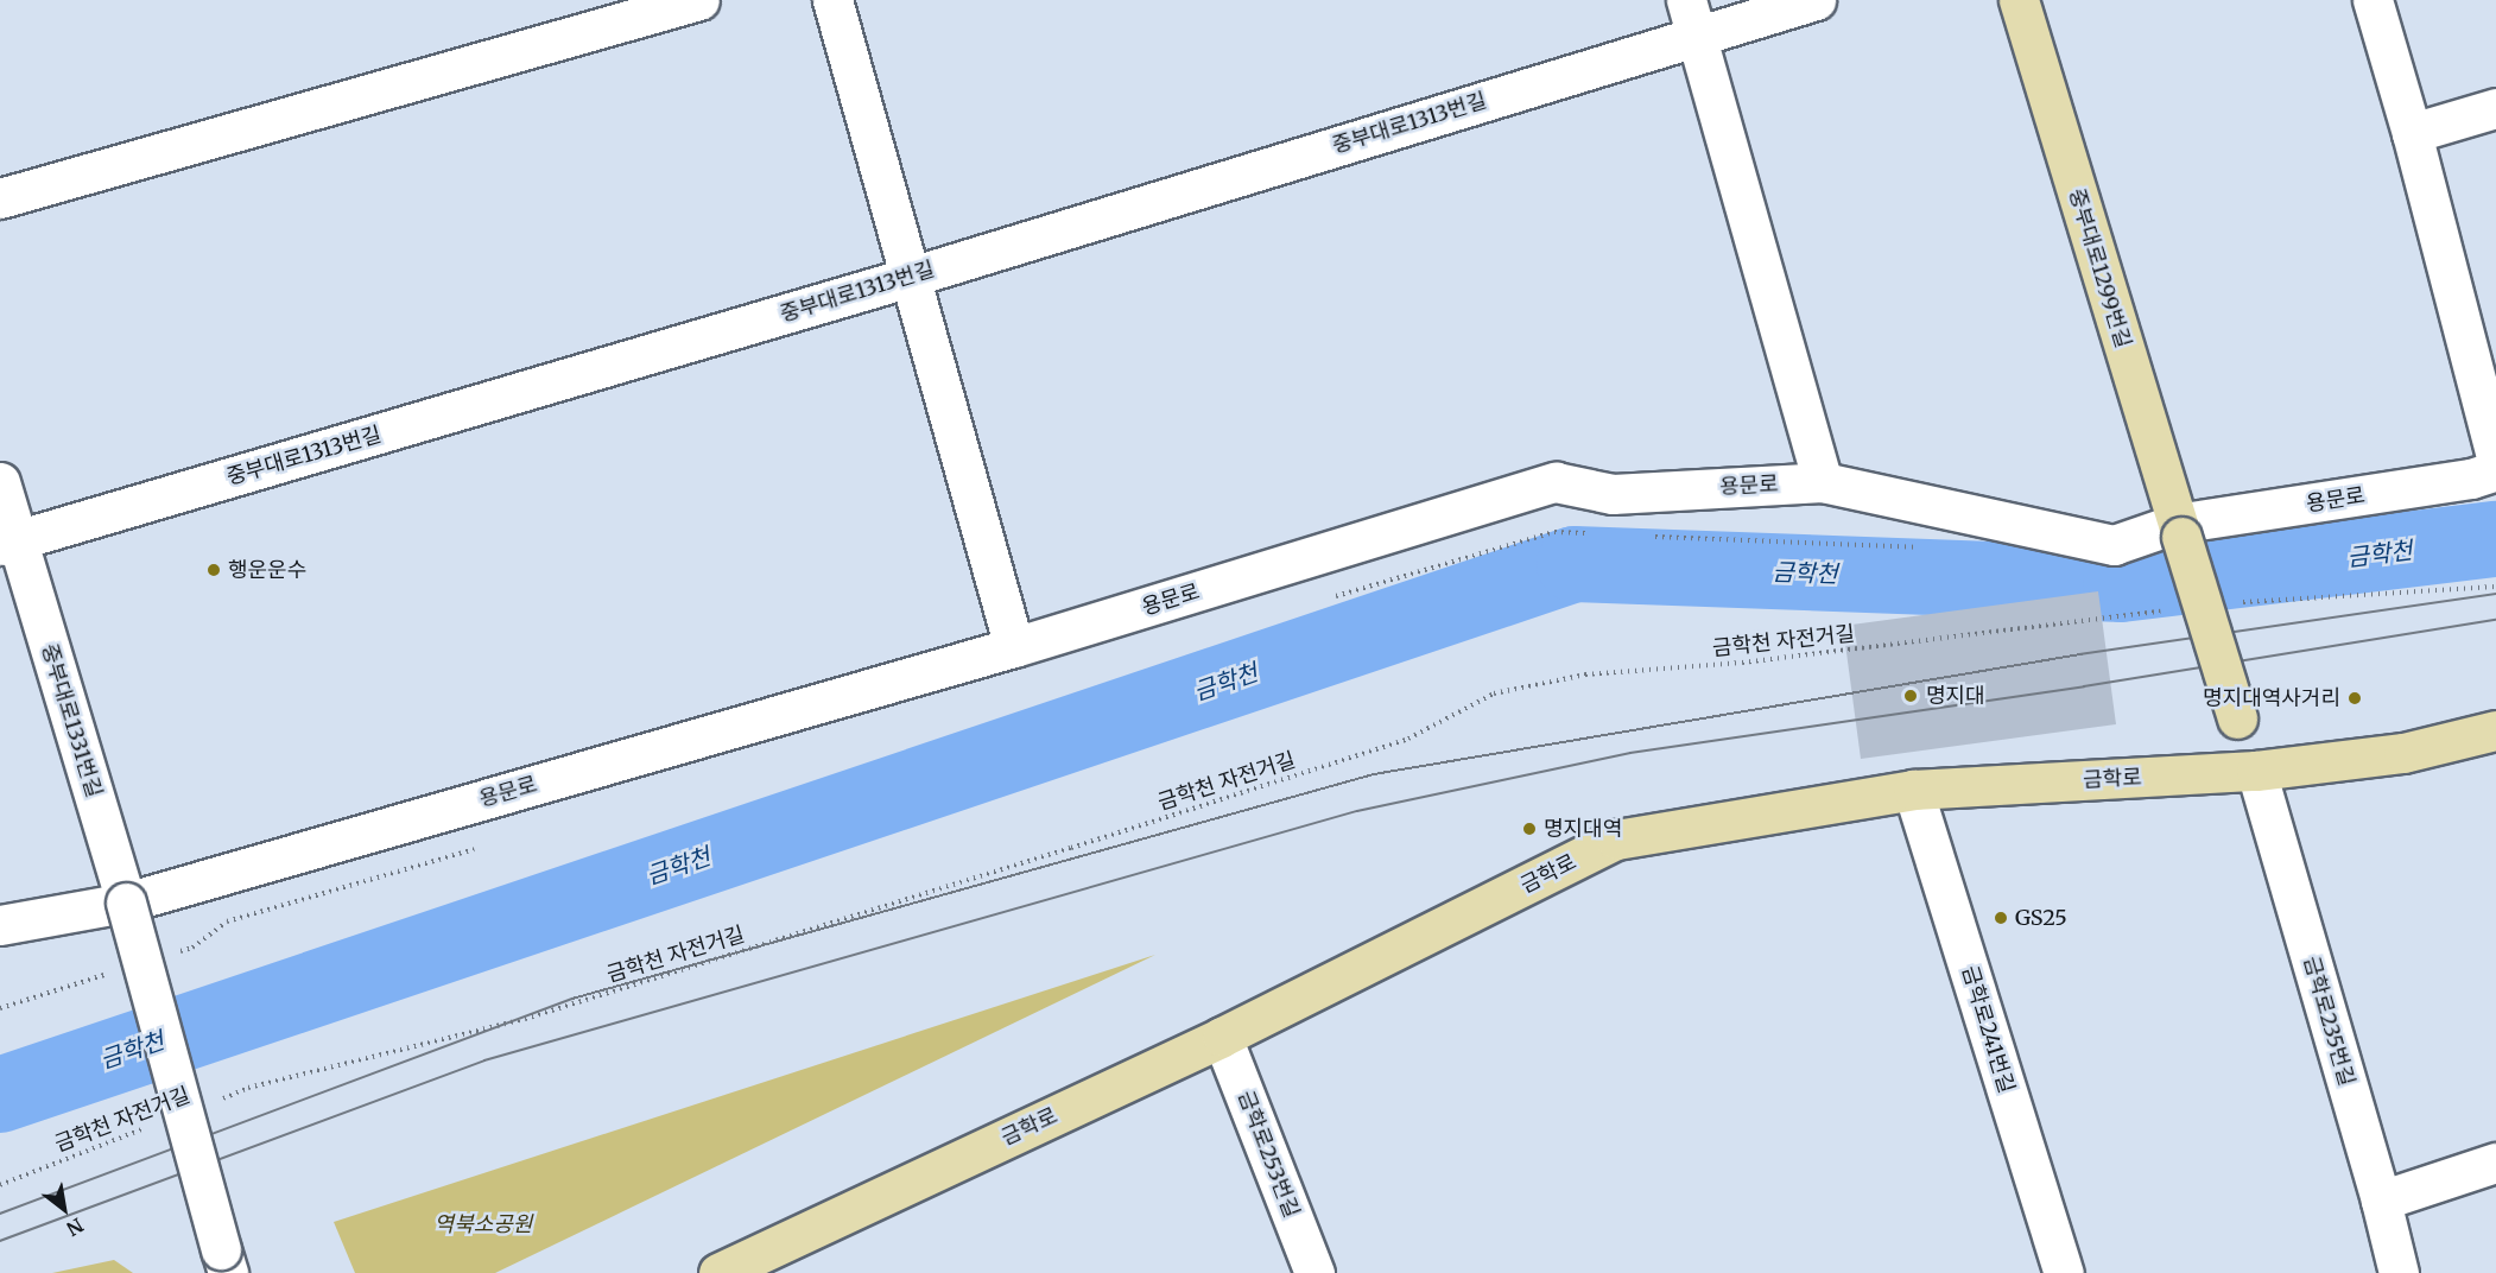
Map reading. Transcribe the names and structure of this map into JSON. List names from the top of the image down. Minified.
{"streets":{"main road":["중부대로1299번길","금학로"],"street":["중부대로1313번길","용문로","중부대로1331번길","금학로235번길","금학로241번길","금학로253번길"],"path":["금학천 자전거길"]},"crossings":[["중부대로1313번길","중부대로1331번길"],["중부대로1299번길","용문로"],["중부대로1299번길","금학로"],["중부대로1299번길","금학로235번길"],["용문로","중부대로1331번길"],["금학로","금학로235번길"],["금학로","금학로241번길"],["금학로","금학로253번길"]],"water":["금학천"],"parks":["역북소공원"],"places":["행운운수","명지대","명지대역사거리","명지대역","GS25"],"north":"bottom right"}
